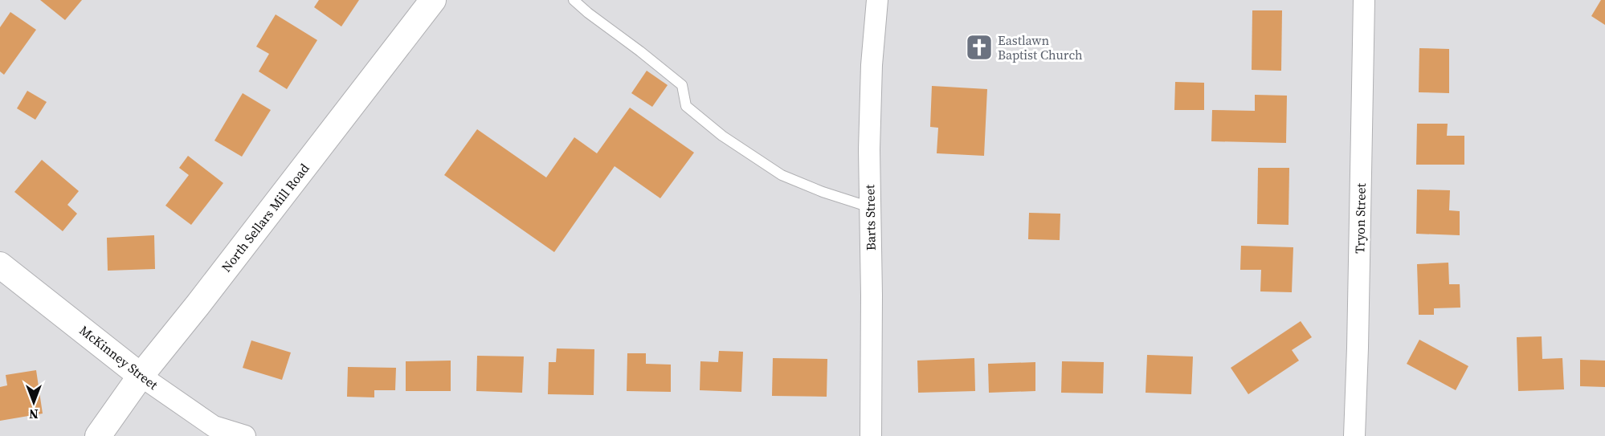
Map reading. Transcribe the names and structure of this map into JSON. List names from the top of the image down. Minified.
{"streets":{"street":["North Sellars Mill Road","Barts Street","Tryon Street","McKinney Street"]},"crossings":[["North Sellars Mill Road","McKinney Street"]],"places":{"church":["Eastlawn Baptist Church"]},"north":"bottom"}
